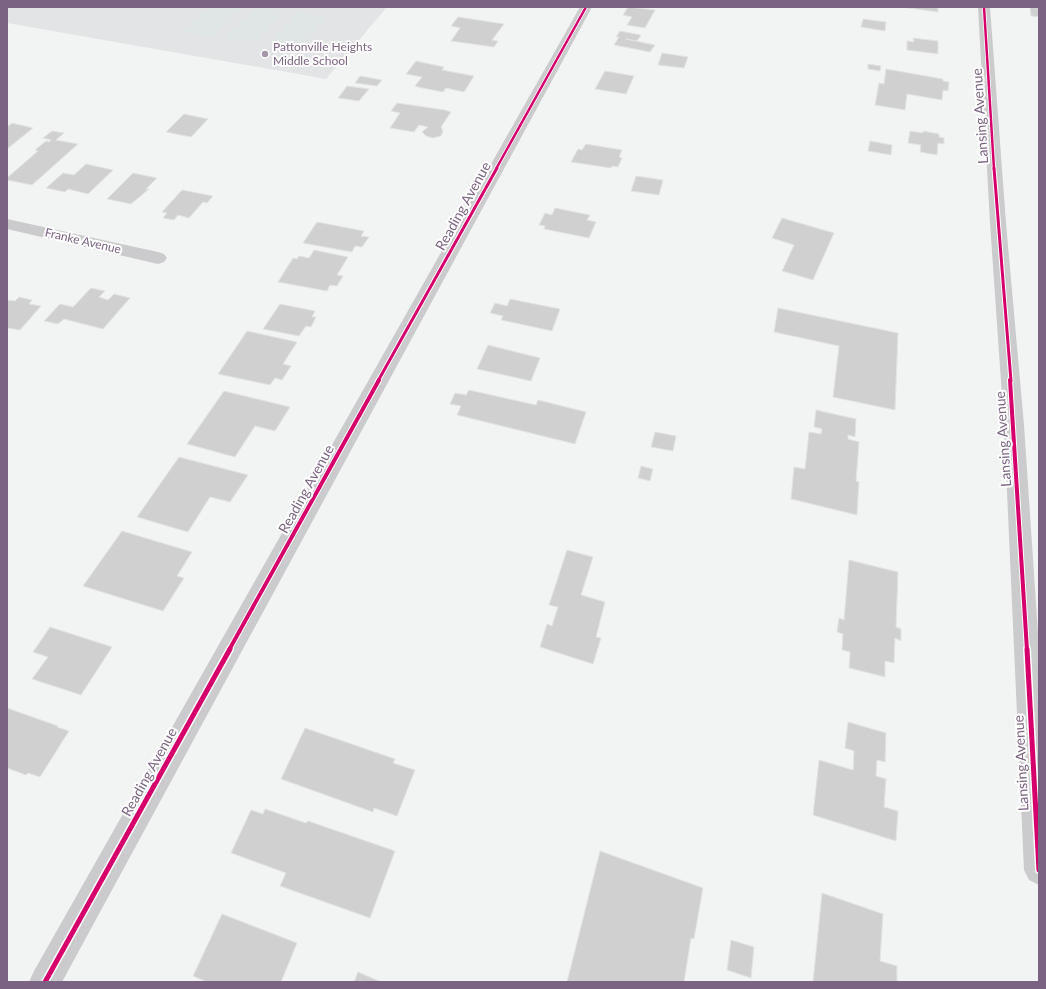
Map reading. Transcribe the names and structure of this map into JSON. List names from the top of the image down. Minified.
{"streets":{"street":["Lansing Avenue","Reading Avenue","Franke Avenue"]},"places":["Pattonville Heights Middle School"]}
